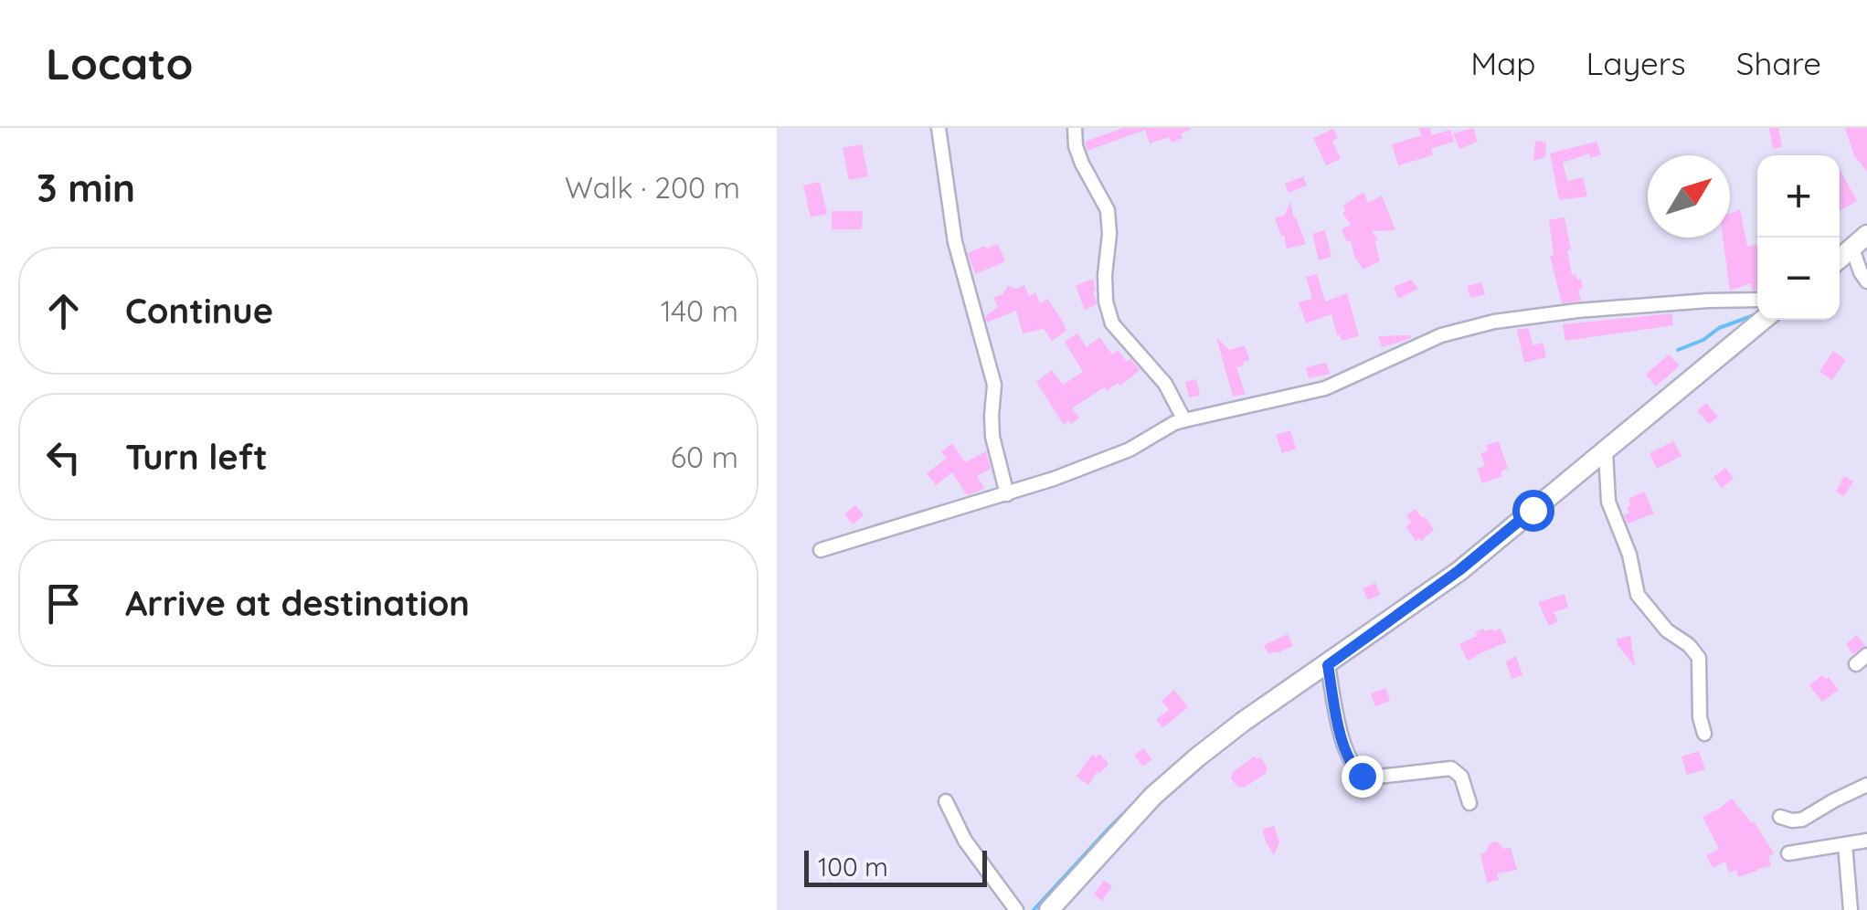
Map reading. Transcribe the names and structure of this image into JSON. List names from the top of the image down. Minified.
{"scale_bar":"100 m","north":"top right","page":{"header":"Locato","nav":["Map","Layers","Share"],"heading":["3 min","Walk · 200 m"],"map_buttons":["+","−"],"list":[["Continue","140 m"],["Turn left","60 m"],"Arrive at destination"],"scale":"100 m"}}
